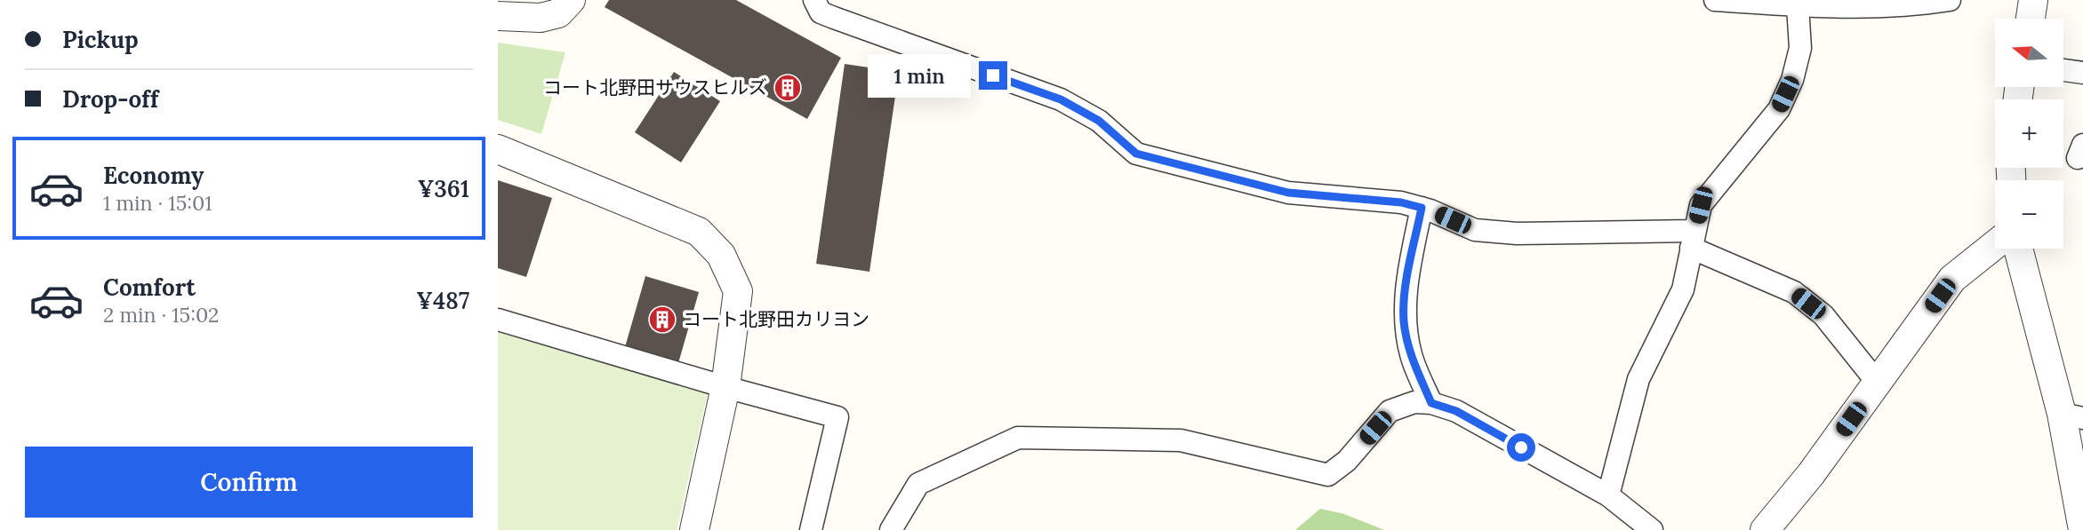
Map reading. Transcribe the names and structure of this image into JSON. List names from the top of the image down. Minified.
{"places":{"building":["コート北野田サウスヒルズ","コート北野田カリヨン"]},"north":"left","page":{"banner":["Pickup","Drop-off"],"map_buttons":["+","−"],"bubble":"1 min","list":[{"name":"Economy","note":"1 min · 15:01","value":"¥361"},{"name":"Comfort","note":"2 min · 15:02","value":"¥487"}],"buttons":"Confirm"}}
